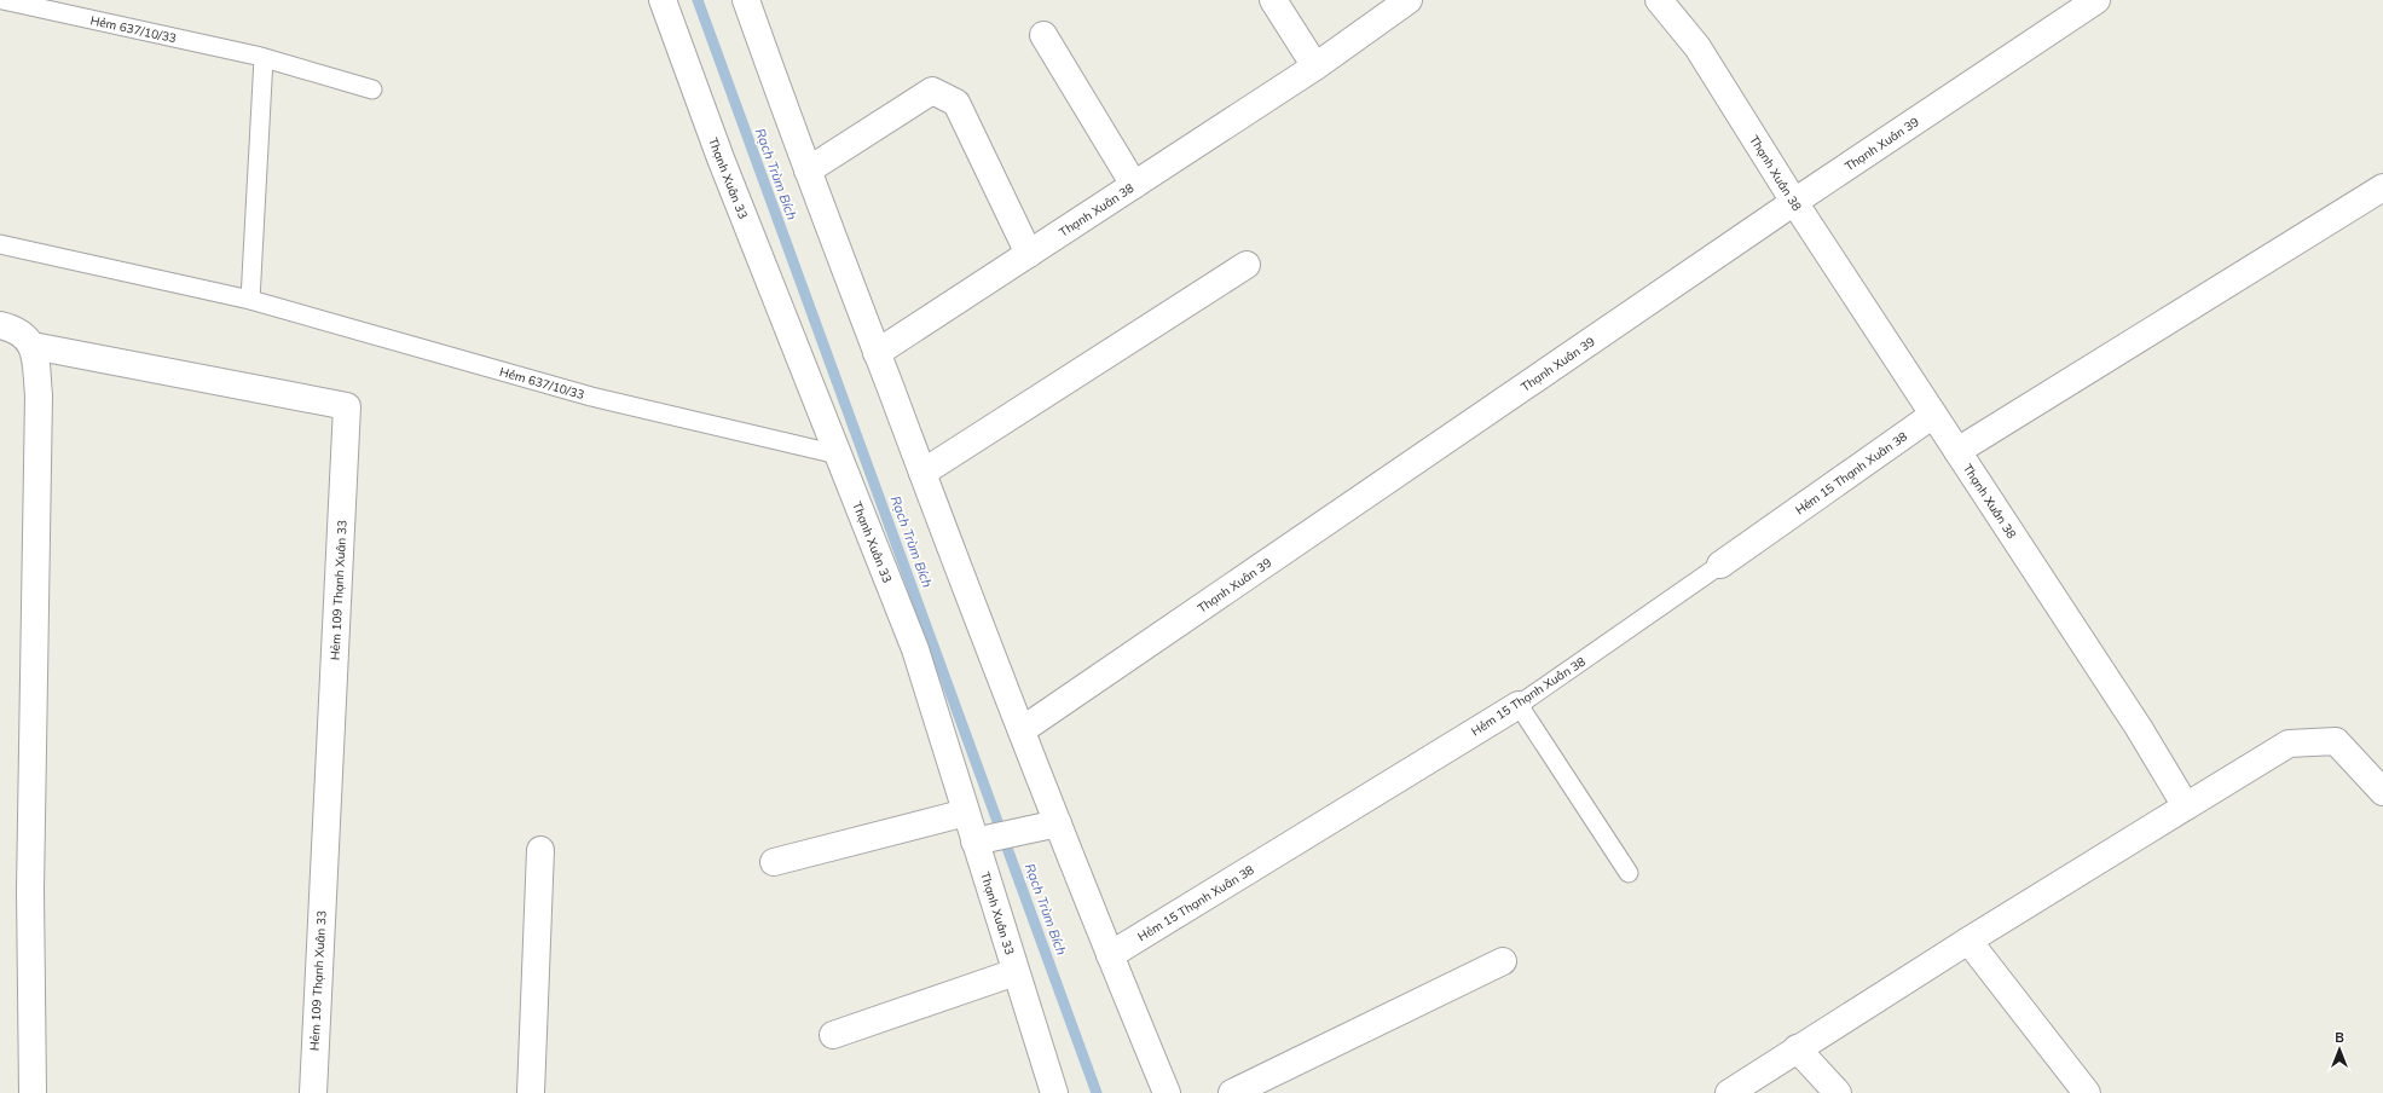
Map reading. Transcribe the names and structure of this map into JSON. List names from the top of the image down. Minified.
{"streets":{"street":["Thạnh Xuân 39","Thạnh Xuân 38","Thạnh Xuân 33","Hẻm 15 Thạnh Xuân 38","Hẻm 109 Thạnh Xuân 33"],"lane":["Hẻm 637/10/33"]},"crossings":[["Hẻm 637/10/33","Thạnh Xuân 33"],["Thạnh Xuân 39","Thạnh Xuân 38"],["Thạnh Xuân 38","Hẻm 15 Thạnh Xuân 38"]],"water":["Rạch Trùm Bích"],"north":"top"}
